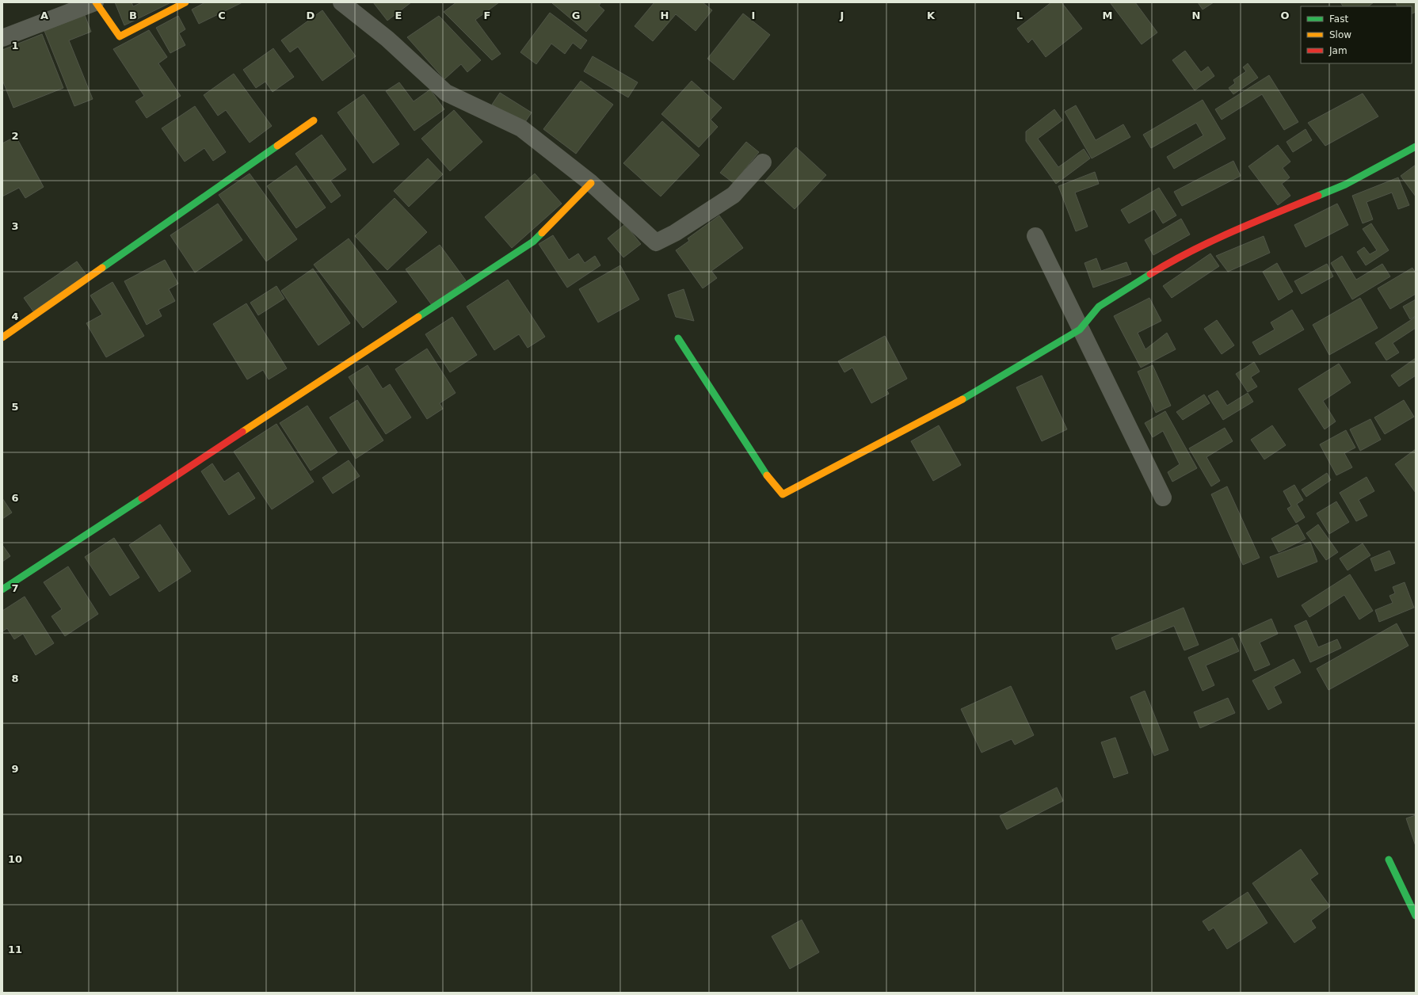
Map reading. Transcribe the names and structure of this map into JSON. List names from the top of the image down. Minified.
{"legend":["Fast","Slow","Jam"],"grid":{"columns":["A","B","C","D","E","F","G","H","I","J","K","L","M","N","O"],"rows":["1","2","3","4","5","6","7","8","9","10","11"]}}
